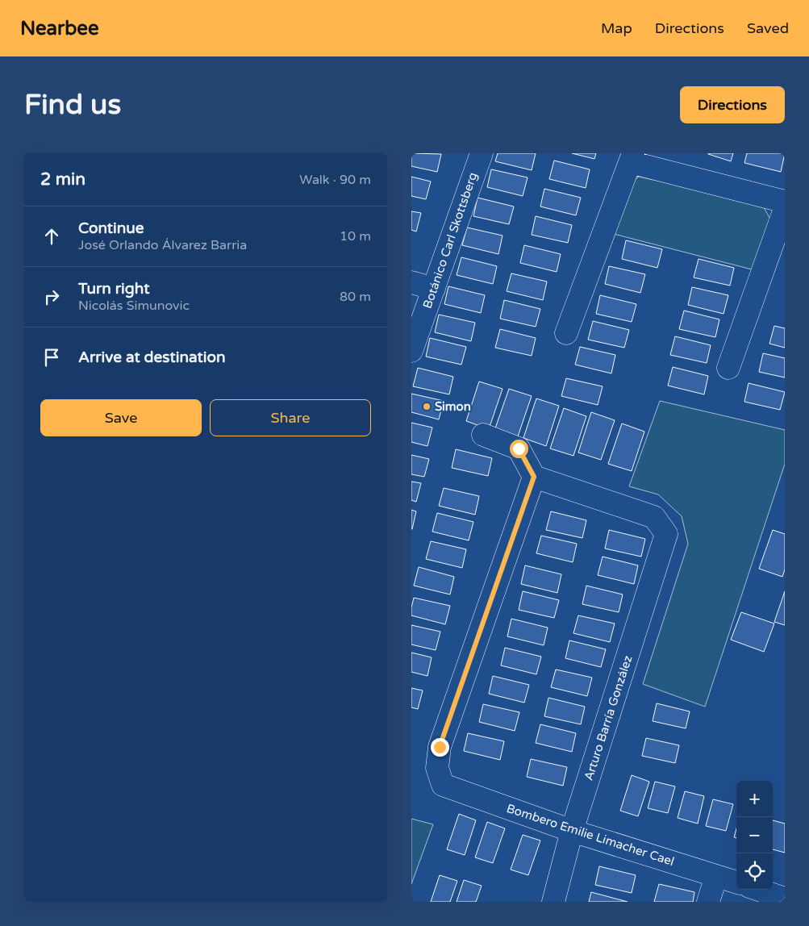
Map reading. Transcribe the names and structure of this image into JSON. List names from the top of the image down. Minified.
{"streets":{"street":["Botánico Carl Skottsberg","Arturo Barría González","Bombero Emilie Limacher Cael"]},"crossings":[["Arturo Barría González","Bombero Emilie Limacher Cael"]],"places":["Simon"],"page":{"header":"Nearbee","nav":["Map","Directions","Saved"],"buttons":["Directions",["Save","Share"]],"title":"Find us","heading":["2 min","Walk · 90 m"],"list":[["Continue","José Orlando Álvarez Barria","10 m"],["Turn right","Nicolás Simunovic","80 m"],"Arrive at destination"],"map_buttons":["+","−"]}}
